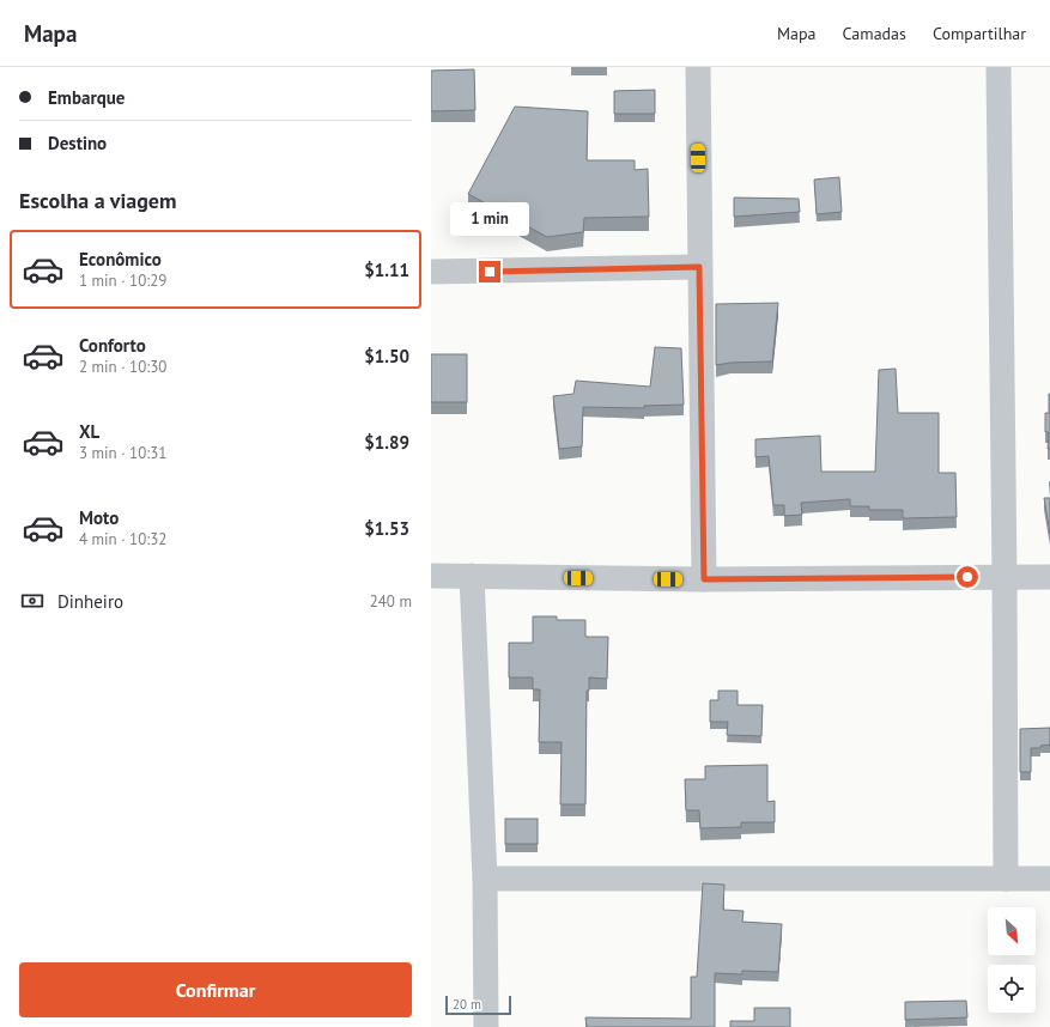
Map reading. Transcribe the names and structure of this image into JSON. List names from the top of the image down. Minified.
{"scale_bar":"20 m","north":"bottom right","page":{"header":"Mapa","nav":["Mapa","Camadas","Compartilhar"],"banner":["Embarque","Destino"],"heading":"Escolha a viagem","bubble":"1 min","list":[{"name":"Econômico","note":"1 min · 10:29","value":"$1.11"},{"name":"Conforto","note":"2 min · 10:30","value":"$1.50"},{"name":"XL","note":"3 min · 10:31","value":"$1.89"},{"name":"Moto","note":"4 min · 10:32","value":"$1.53"}],"pay":["Dinheiro","240 m"],"buttons":"Confirmar","scale":"20 m"}}
